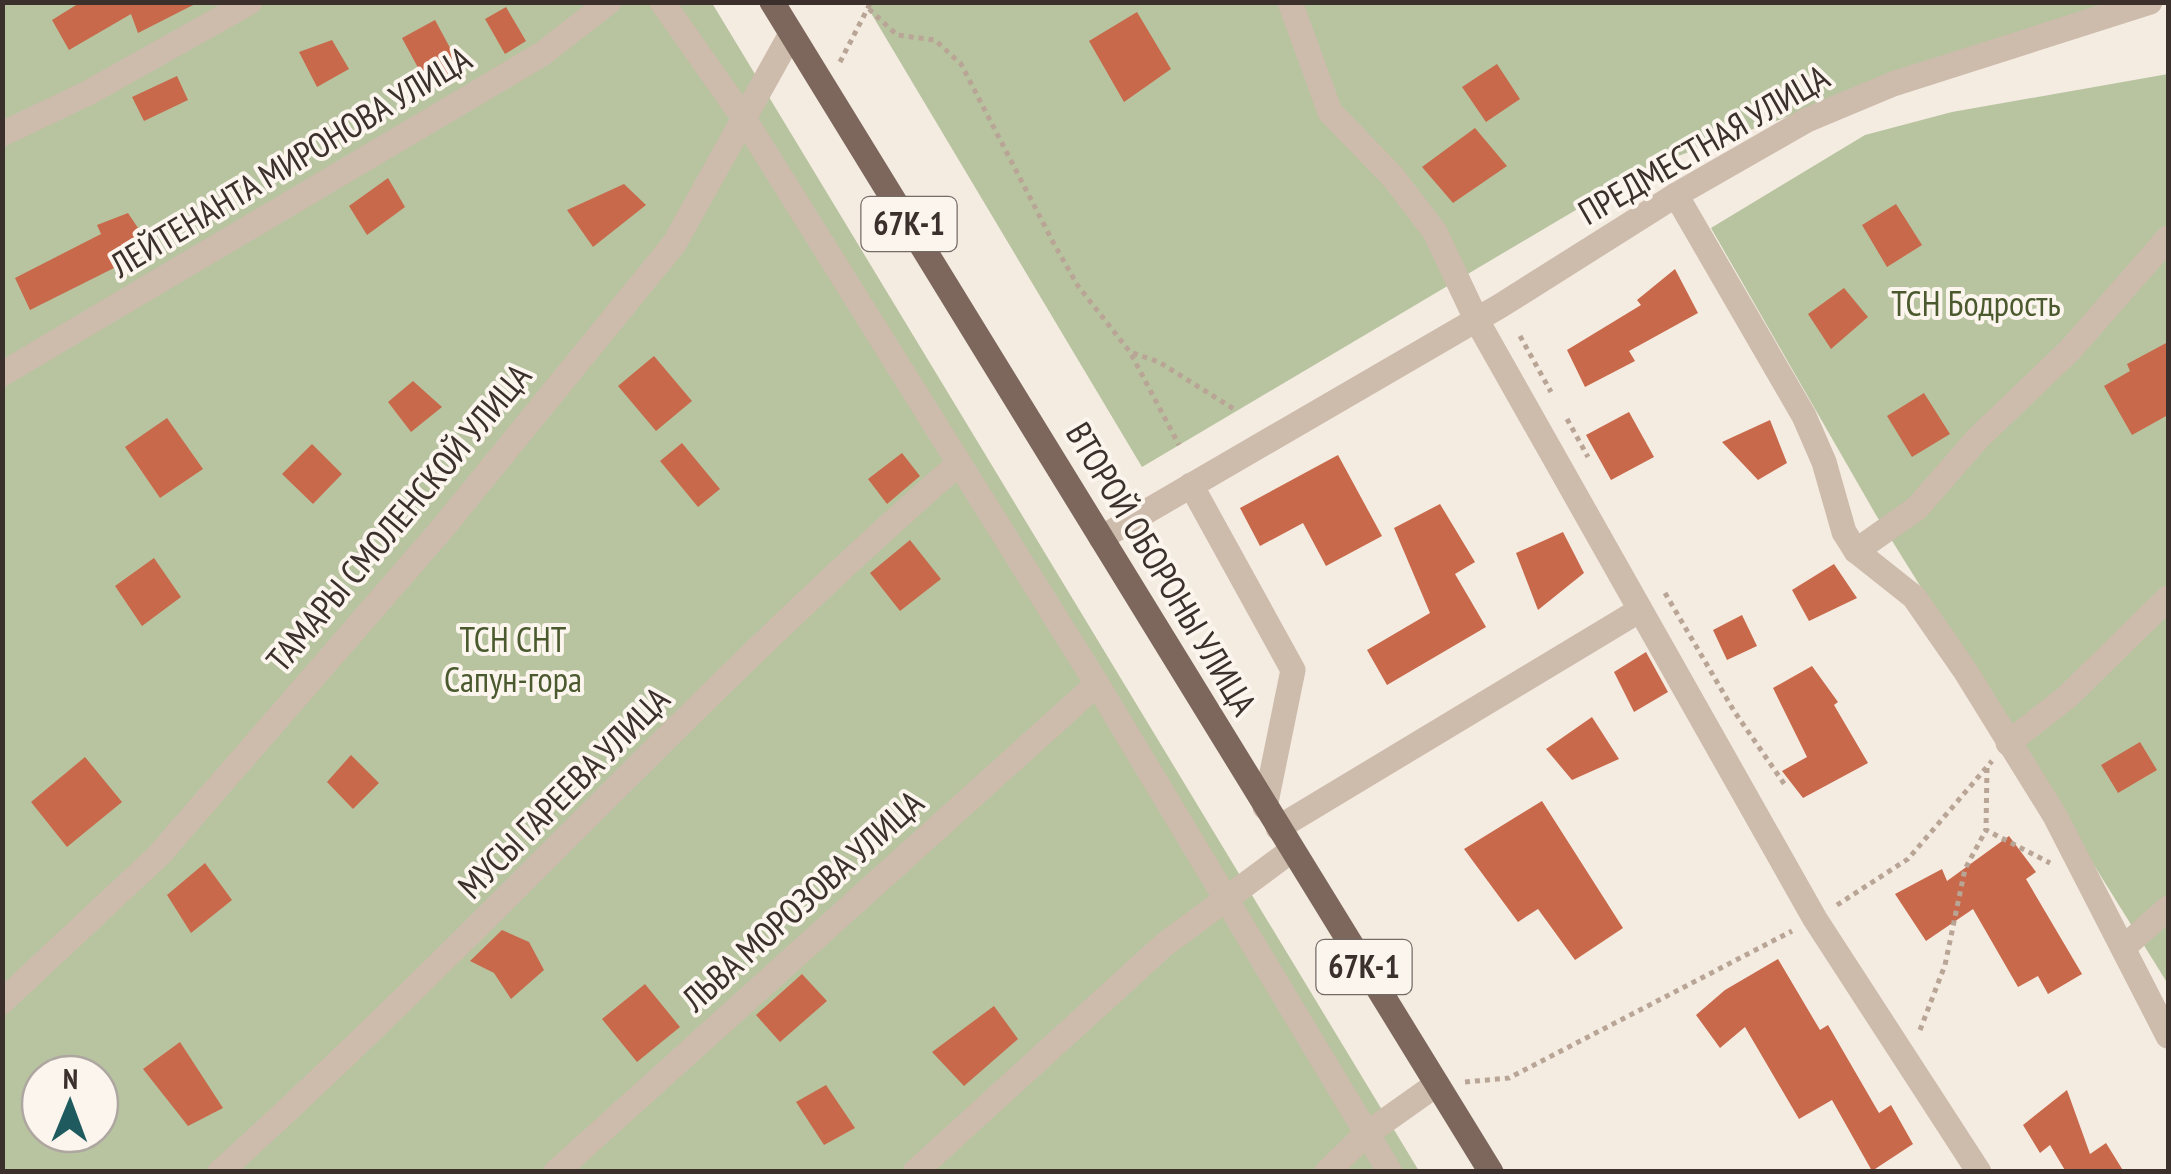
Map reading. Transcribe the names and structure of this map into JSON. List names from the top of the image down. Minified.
{"streets":{"main road":["67К-1","ВТОРОЙ ОБОРОНЫ УЛИЦА"],"street":["ПРЕДМЕСТНАЯ УЛИЦА","ЛЕЙТЕНАНТА МИРОНОВА УЛИЦА","ТАМАРЫ СМОЛЕНСКОЙ УЛИЦА","МУСЫ ГАРЕЕВА УЛИЦА","ЛЬВА МОРОЗОВА УЛИЦА"]},"crossings":[["ПРЕДМЕСТНАЯ УЛИЦА","ВТОРОЙ ОБОРОНЫ УЛИЦА"],["ТАМАРЫ СМОЛЕНСКОЙ УЛИЦА","ВТОРОЙ ОБОРОНЫ УЛИЦА"]],"parks":["ТСН Бодрость","ТСН СНТ Сапун-гора"],"north":"top"}
